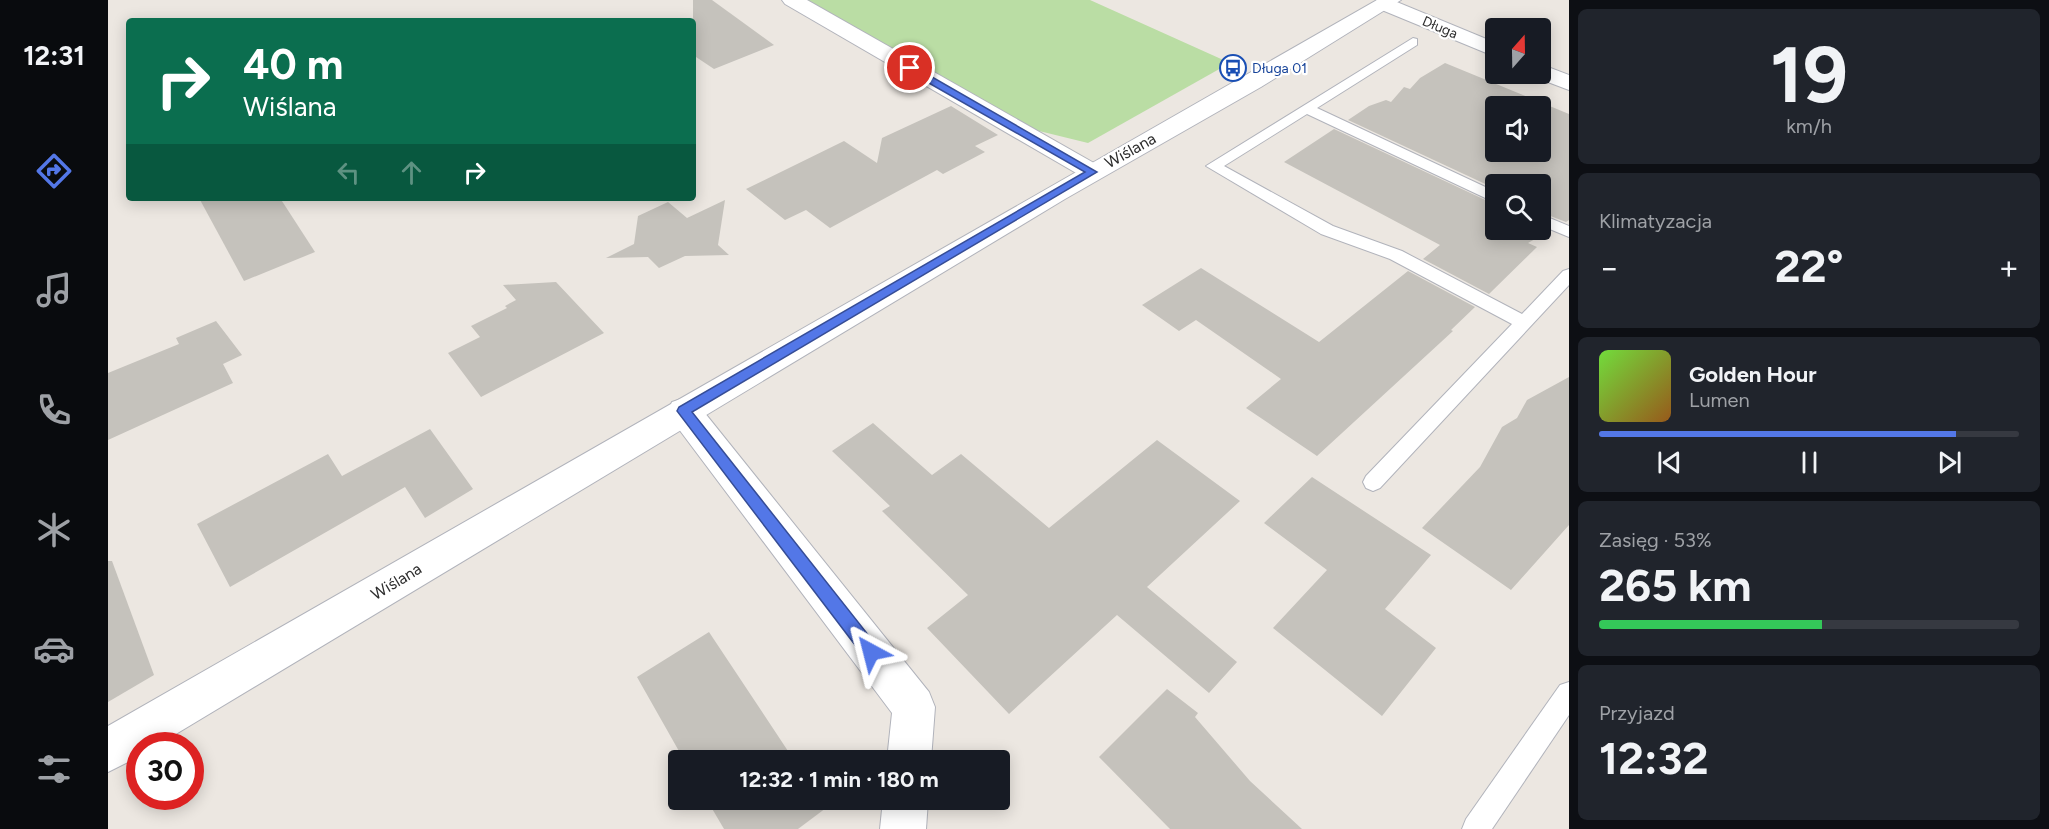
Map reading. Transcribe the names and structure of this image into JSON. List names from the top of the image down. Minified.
{"streets":{"main road":["Długa","Wiślana"]},"crossings":[["Długa","Wiślana"]],"places":{"bus stop":["Długa 01"]},"north":"top","page":{"tabs":"12:31","tile":[["19","km/h"],"Klimatyzacja",["Zasięg · 53%","265 km"],["Przyjazd","12:32"]],"turn":["40 m","Wiślana"],"heat":["−","22°","+"],"song":["Golden Hour","Lumen"],"limit":"30","trip":"12:32 · 1 min · 180 m"}}
